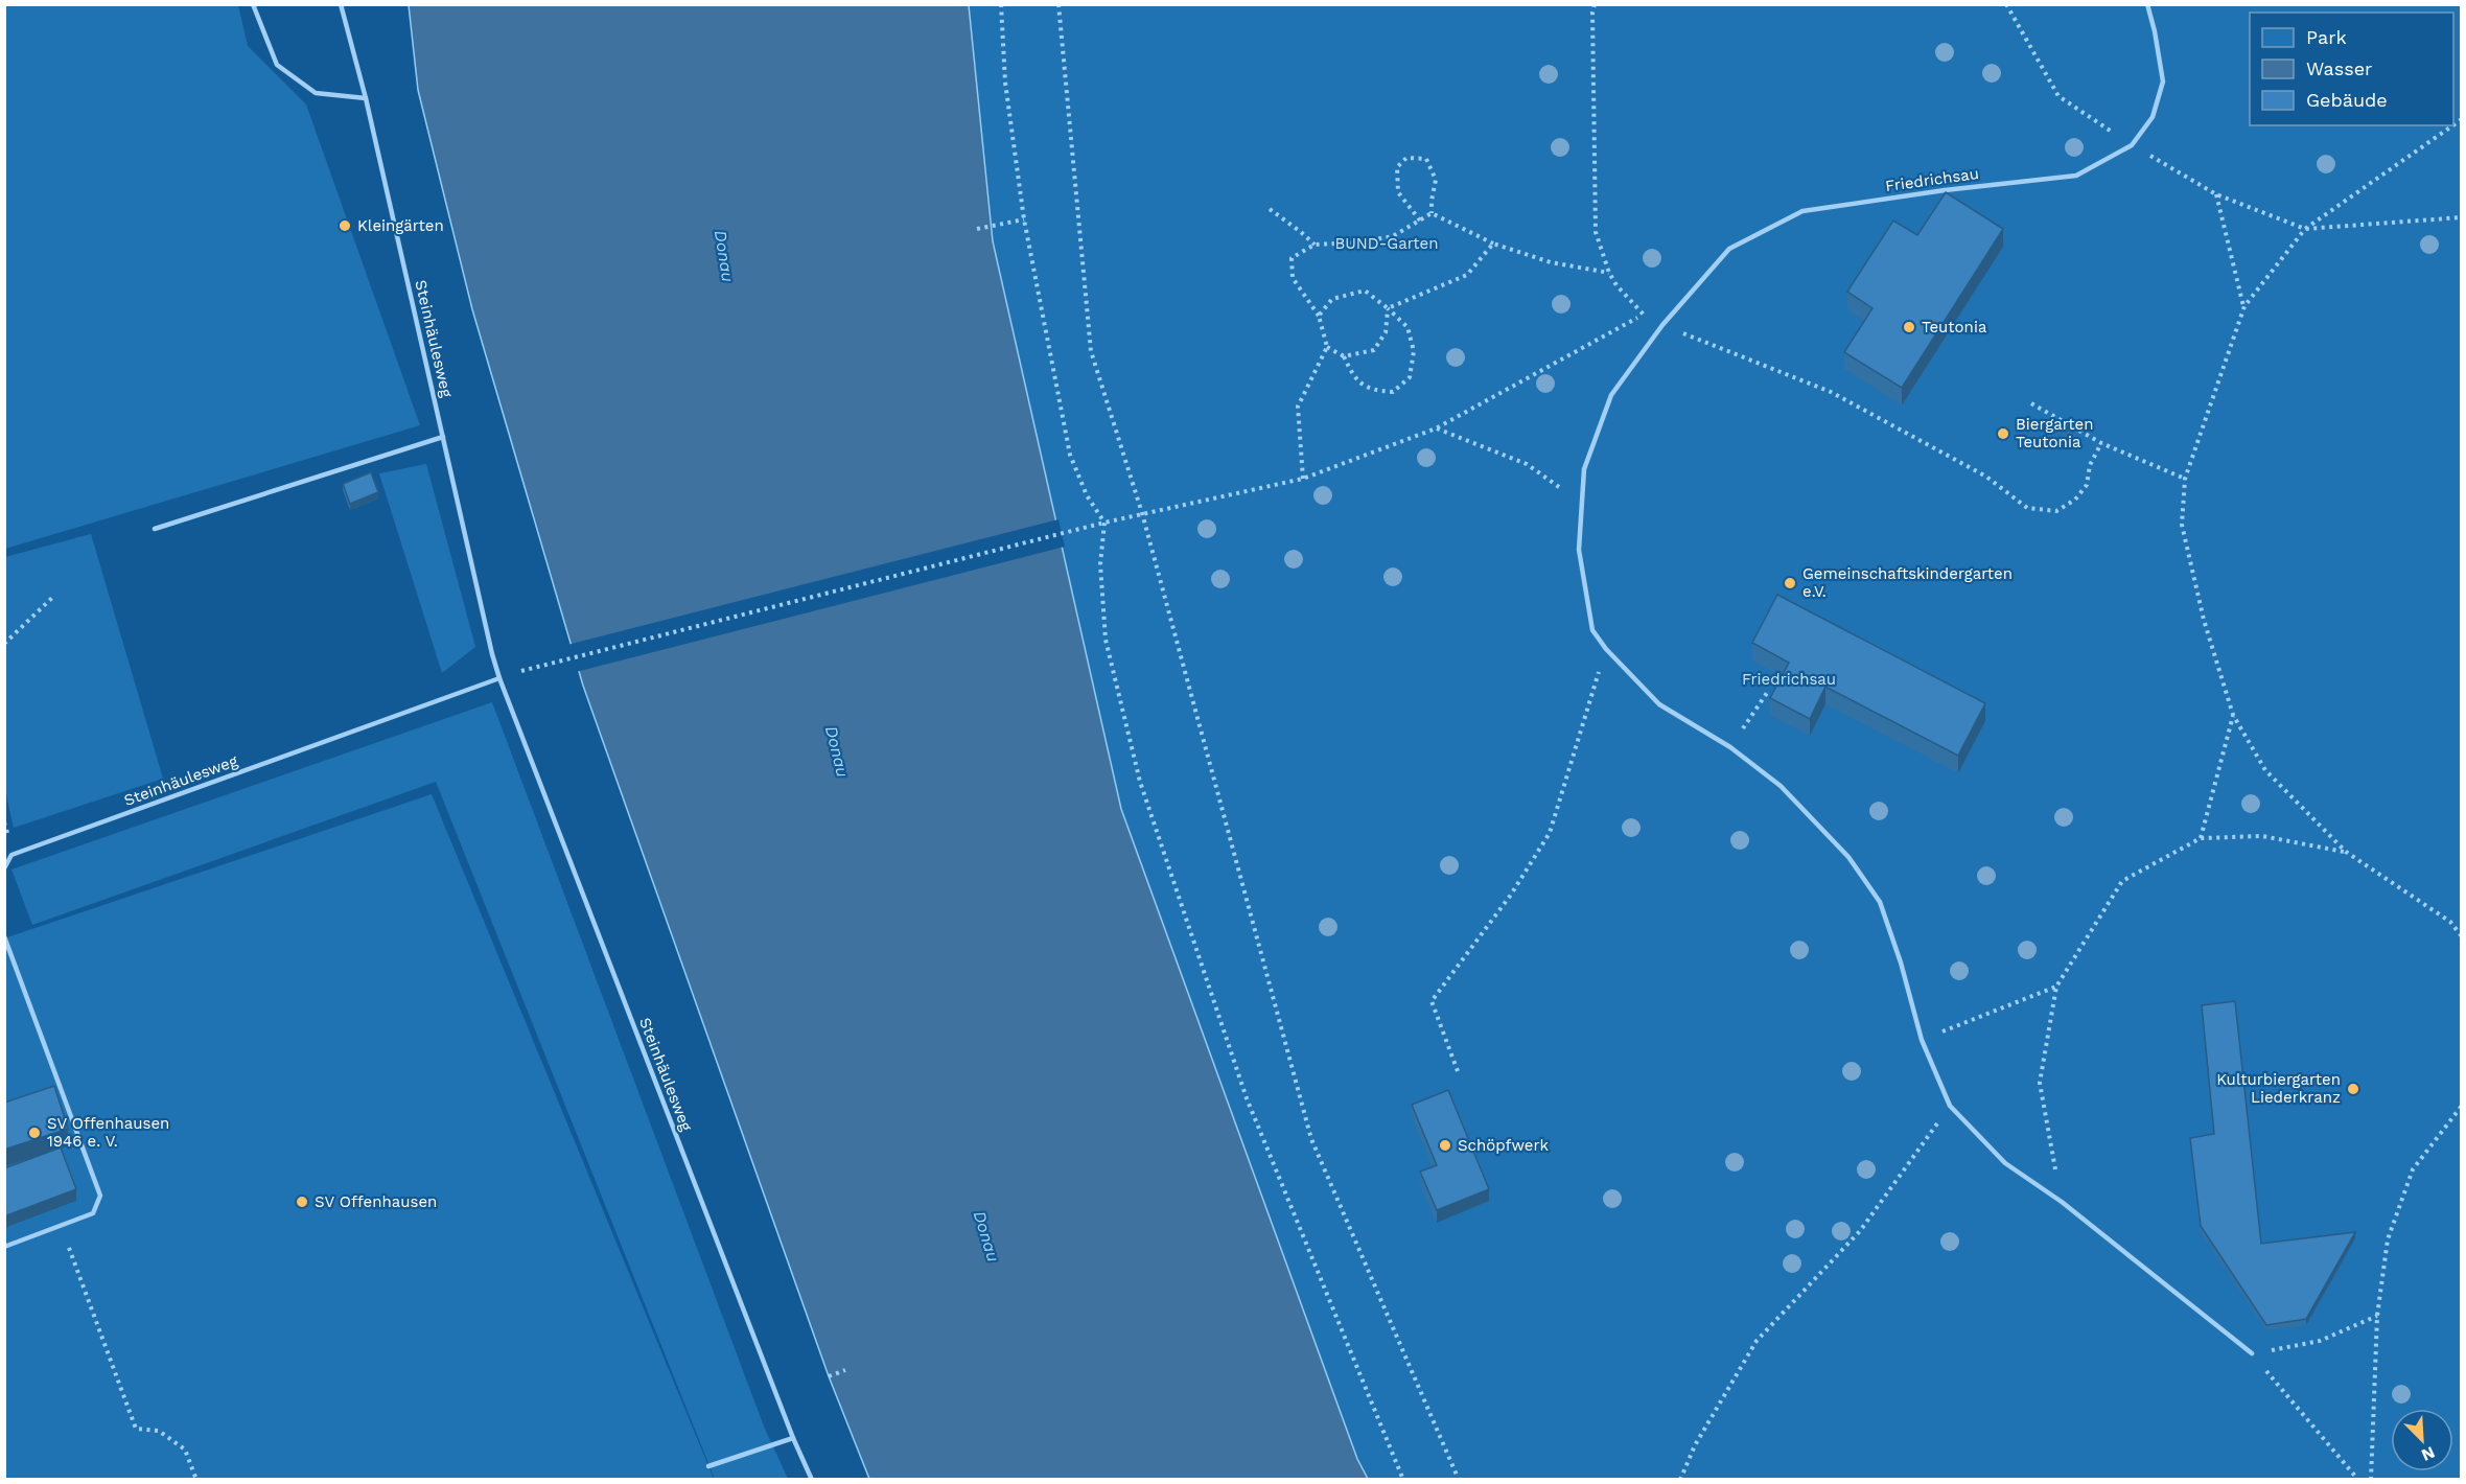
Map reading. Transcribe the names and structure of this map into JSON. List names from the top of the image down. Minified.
{"streets":{"lane":["Friedrichsau","Steinhäulesweg"]},"water":["Donau"],"parks":["BUND-Garten","Friedrichsau"],"places":["Kleingärten","Teutonia","Biergarten Teutonia","Gemeinschaftskindergarten e.V.","Kulturbiergarten Liederkranz","SV Offenhausen 1946 e. V.","Schöpfwerk","SV Offenhausen"],"legend":["Park","Wasser","Gebäude"],"north":"bottom right"}
